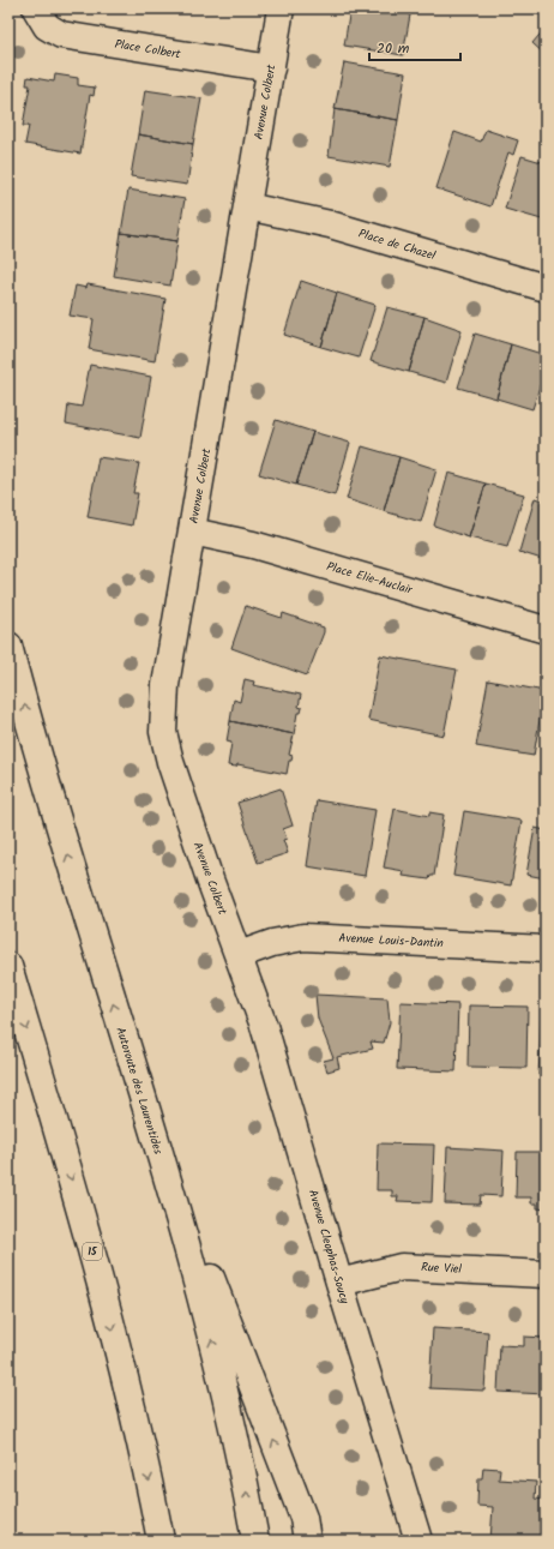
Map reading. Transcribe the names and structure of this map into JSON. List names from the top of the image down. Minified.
{"streets":{"main road":["Place Colbert","Avenue Colbert","Place de Chazel","Place Elie-Auclair","Avenue Louis-Dantin","Autoroute des Laurentides","Avenue Cleophas-Soucy","15","Rue Viel"]},"crossings":[["Place Colbert","Avenue Colbert"],["Avenue Colbert","Place de Chazel"],["Avenue Colbert","Place Elie-Auclair"],["Avenue Colbert","Avenue Louis-Dantin"],["Avenue Colbert","Avenue Cleophas-Soucy"],["Avenue Louis-Dantin","Avenue Cleophas-Soucy"],["Avenue Cleophas-Soucy","Rue Viel"]],"scale_bar":"20 m"}
